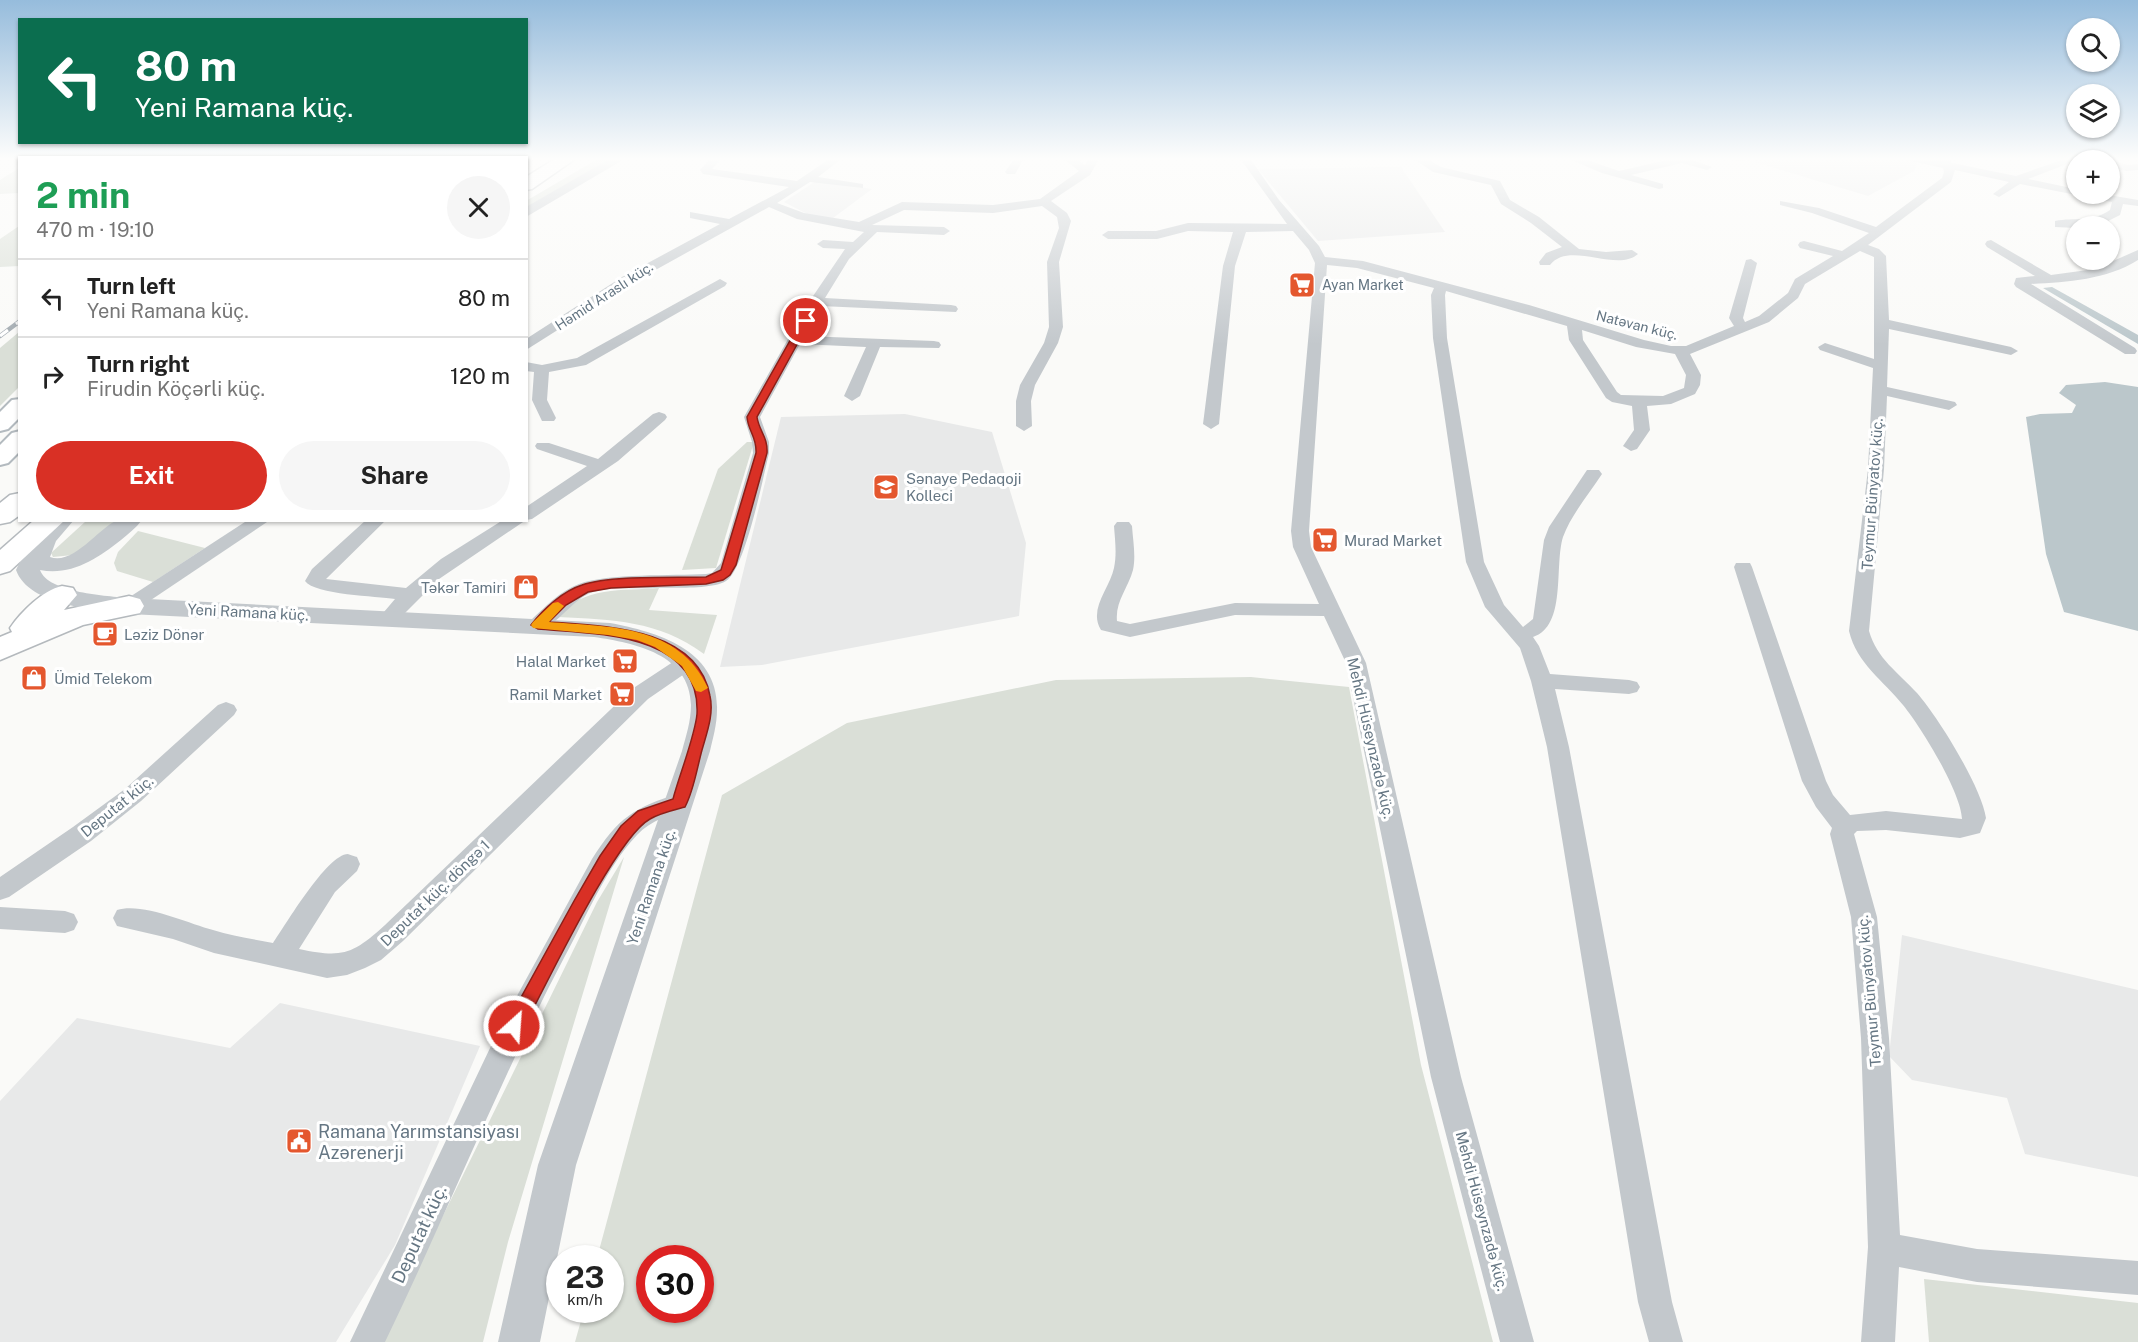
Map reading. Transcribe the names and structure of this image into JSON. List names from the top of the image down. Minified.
{"streets":{"street":["Həmid Araslı küç.","Natəvan küç.","Teymur Bünyatov küç.","Yeni Ramana küç.","Mehdi Hüseynzadə küç.","Deputat küç.","Deputat küç. döngə 1"]},"crossings":[["Natəvan küç.","Teymur Bünyatov küç."],["Natəvan küç.","Mehdi Hüseynzadə küç."],["Yeni Ramana küç.","Deputat küç."],["Yeni Ramana küç.","Deputat küç. döngə 1"]],"places":{"supermarket":["Ayan Market","Murad Market","Halal Market","Ramil Market"],"school or university":["Sənaye Pedaqoji Kolleci"],"shop":["Təkər Tamiri","Ümid Telekom"],"cafe":["Ləziz Dönər"],"public building":["Ramana Yarımstansiyası Azərenerji"]},"page":{"map_buttons":["+","−"],"turn":["80 m","Yeni Ramana küç."],"heading":["2 min","470 m · 19:10"],"list":[{"name":"Turn left","note":"Yeni Ramana küç.","value":"80 m"},{"name":"Turn right","note":"Firudin Köçərli küç.","value":"120 m"}],"buttons":["Exit","Share"],"speed":"23 km/h","limit":"30"}}
